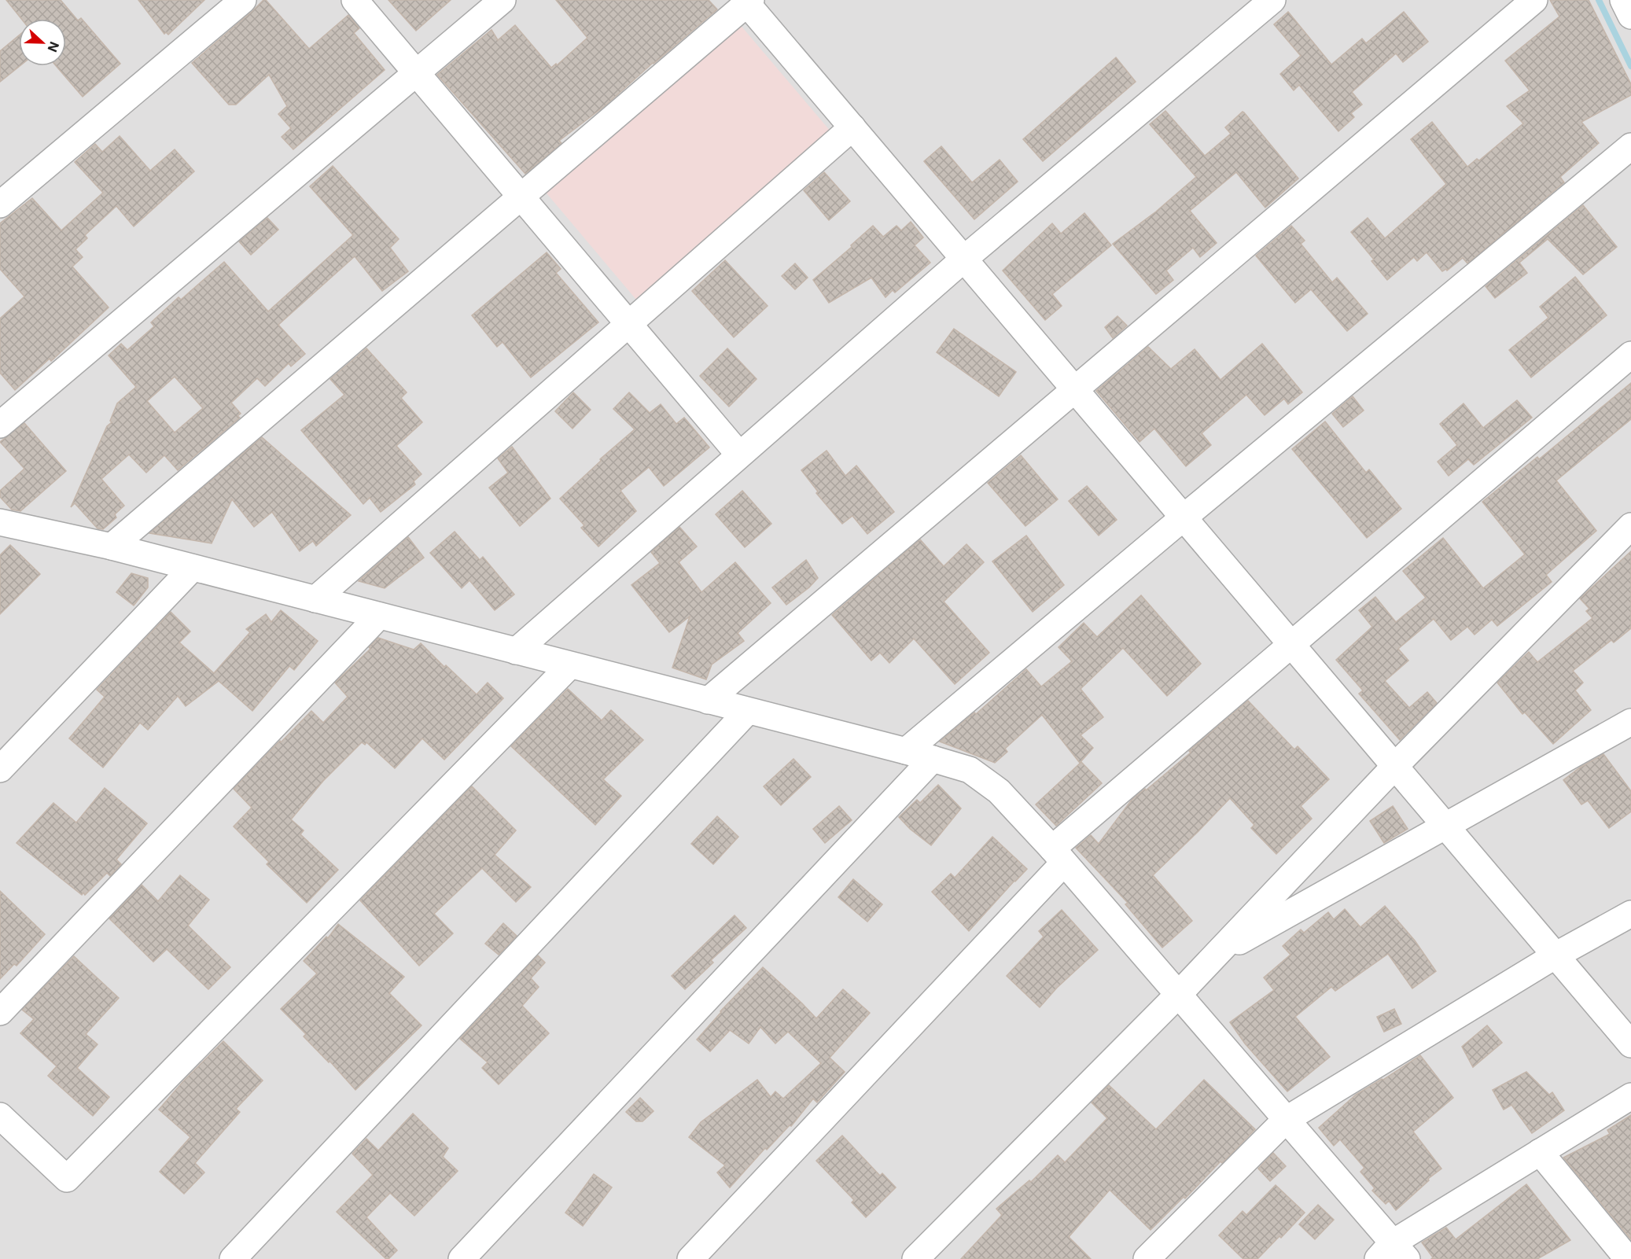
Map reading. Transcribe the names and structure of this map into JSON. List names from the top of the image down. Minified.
{"north":"right"}
